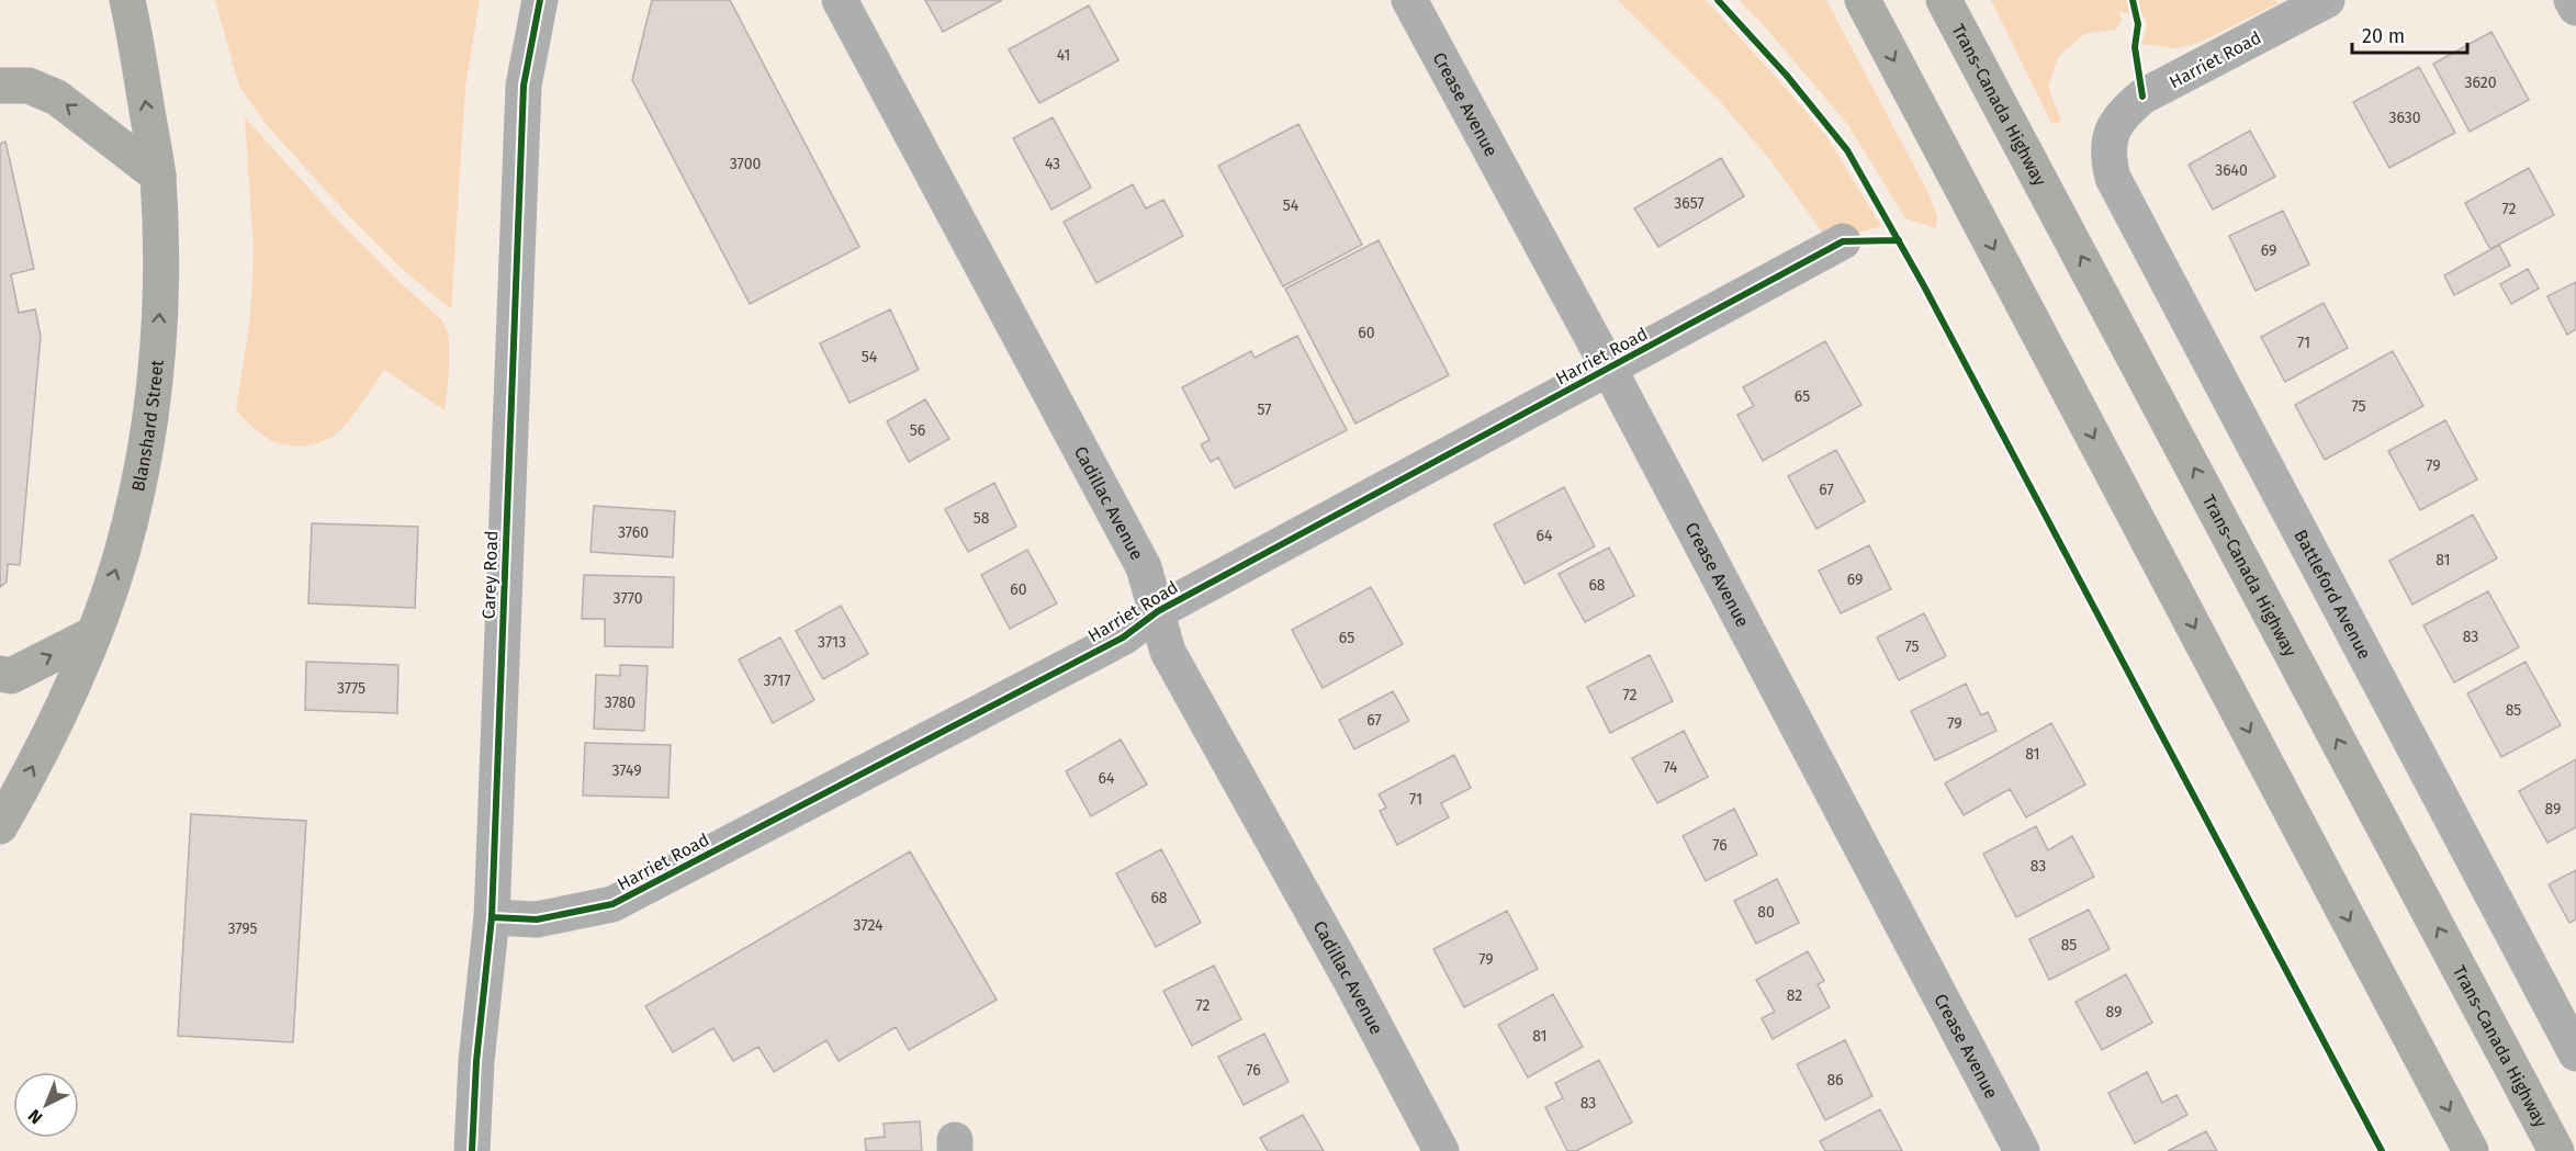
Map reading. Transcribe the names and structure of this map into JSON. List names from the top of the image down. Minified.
{"streets":{"highway":["Trans-Canada Highway","Blanshard Street"],"street":["Harriet Road","Crease Avenue","Cadillac Avenue","Carey Road","Battleford Avenue"]},"crossings":[["Harriet Road","Crease Avenue"],["Harriet Road","Cadillac Avenue"],["Harriet Road","Carey Road"],["Harriet Road","Battleford Avenue"]],"one_way":["Blanshard Street"],"house_numbers":["41","3620","3630","3700","43","3640","3657","54","72","69","60","71","54","65","75","57","56","79","67","58","3760","64","81","69","68","60","3770","83","65","3713","75","3717","3775","72","3780","85","67","79","81","74","3749","64","71","89","76","83","68","80","3724","3795","85","79","82","72","89","81","76","86","83"],"scale_bar":"20 m","north":"bottom left"}
